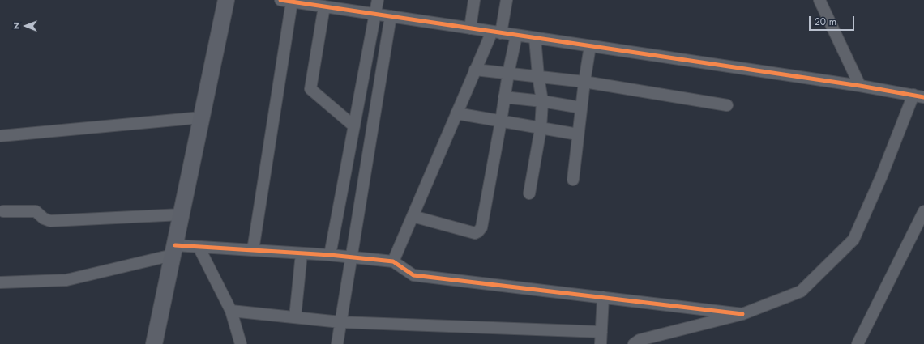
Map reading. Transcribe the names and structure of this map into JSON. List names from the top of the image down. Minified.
{"scale_bar":"20 m","north":"left"}
